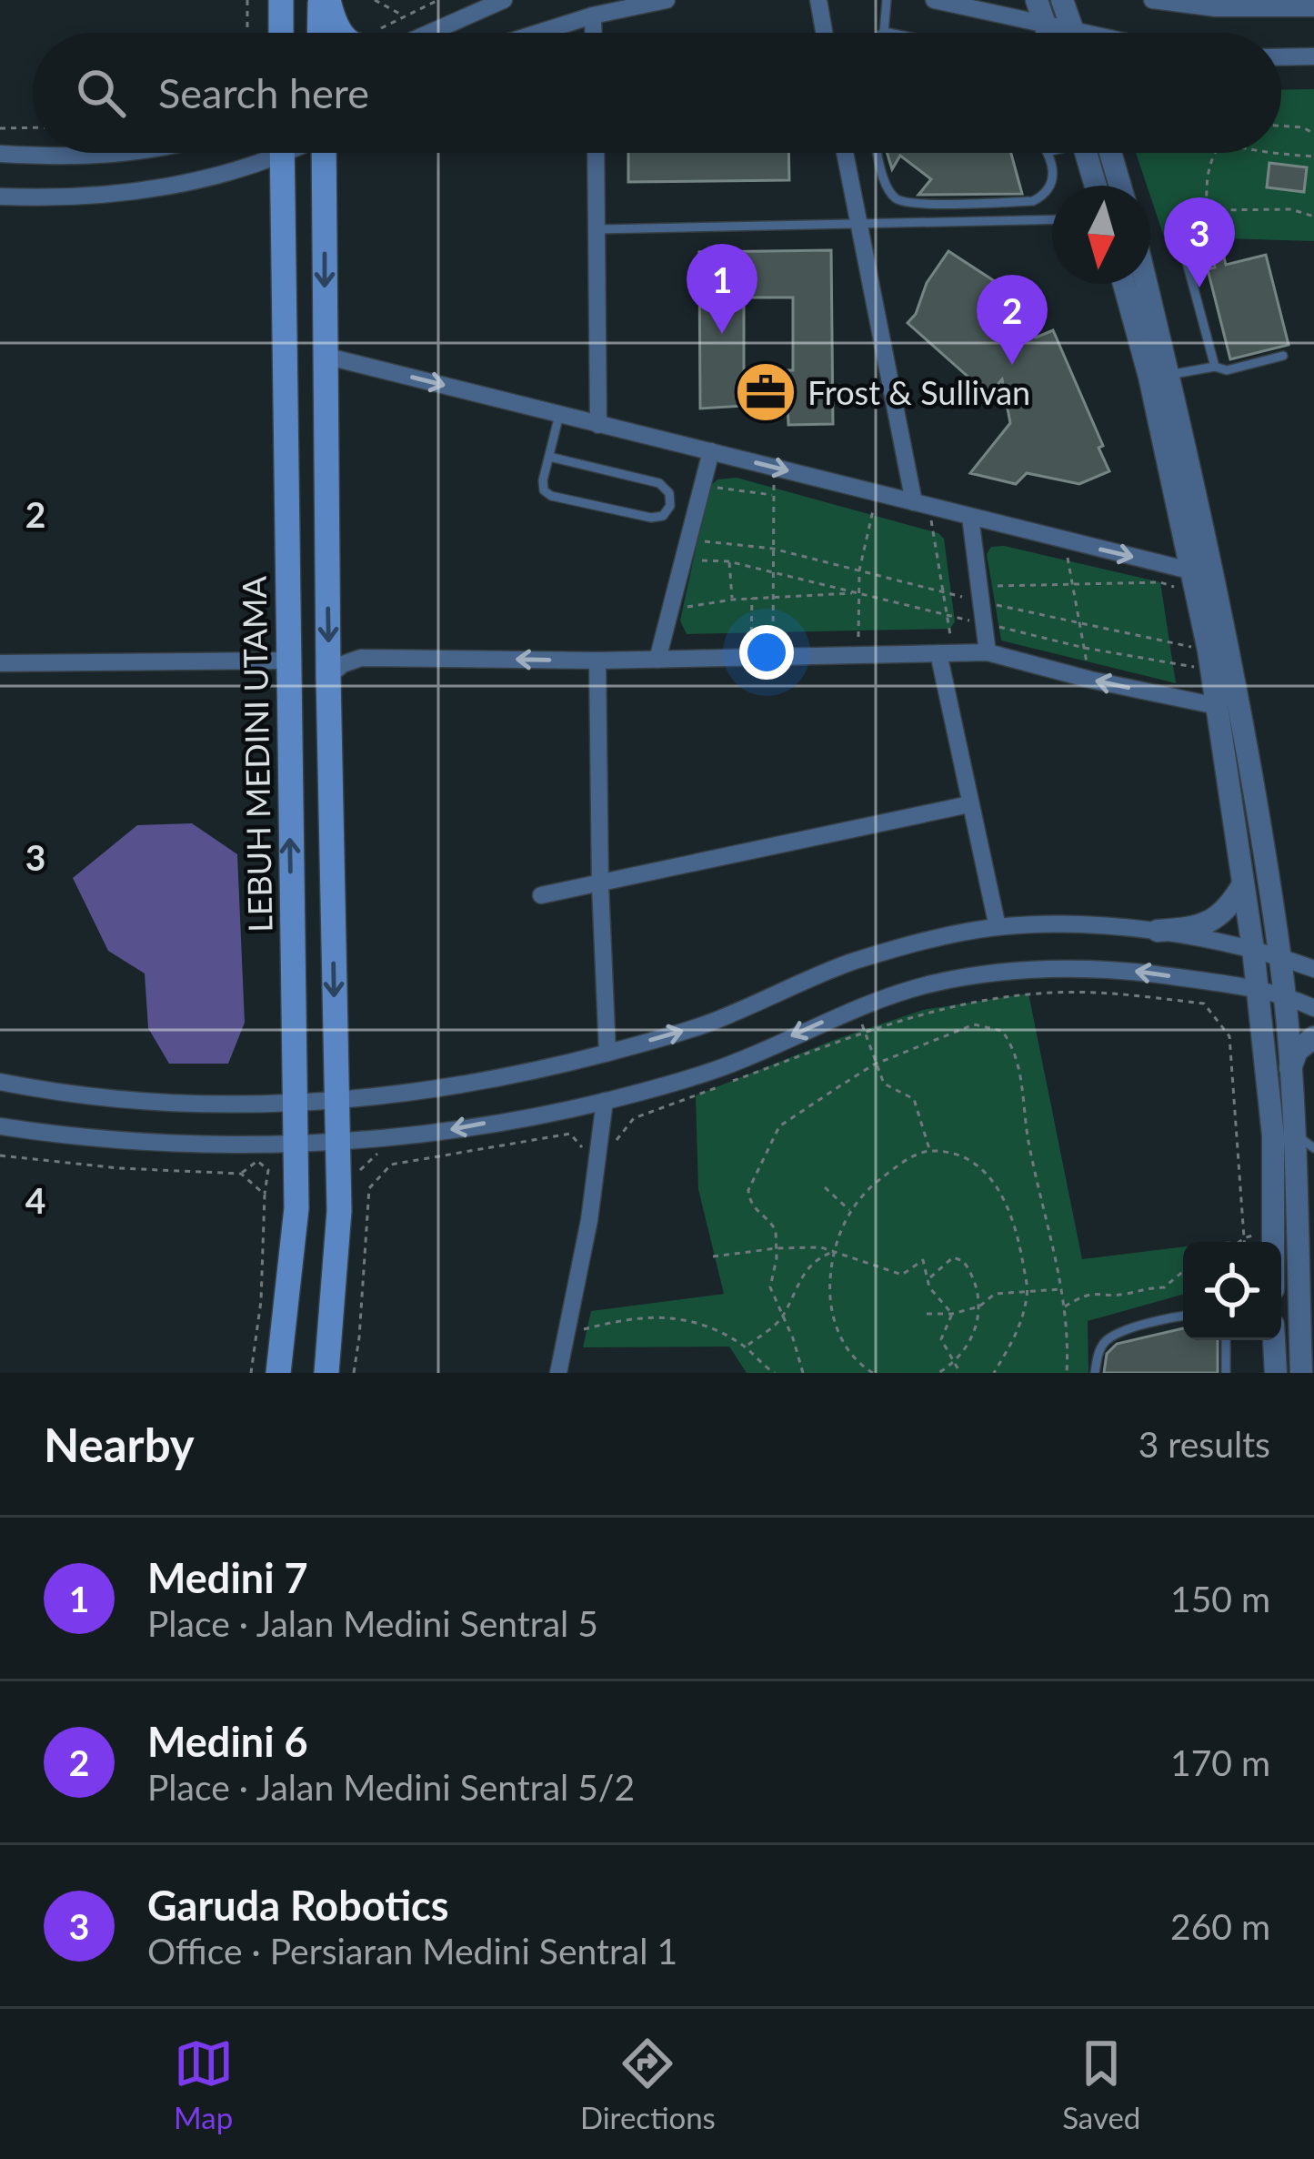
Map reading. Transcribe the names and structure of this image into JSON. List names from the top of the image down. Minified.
{"streets":{"main road":["LEBUH MEDINI UTAMA"]},"places":{"office":["Frost & Sullivan"]},"north":"bottom","page":{"search":"Search here","pins":["3","1","2"],"heading":["Nearby","3 results"],"list":[{"mark":"1","name":"Medini 7","note":"Place · Jalan Medini Sentral 5","value":"150 m"},{"mark":"2","name":"Medini 6","note":"Place · Jalan Medini Sentral 5/2","value":"170 m"},{"mark":"3","name":"Garuda Robotics","note":"Office · Persiaran Medini Sentral 1","value":"260 m"}],"nav":["Map","Directions","Saved"]},"grid":{"rows":["2","3","4"]}}
